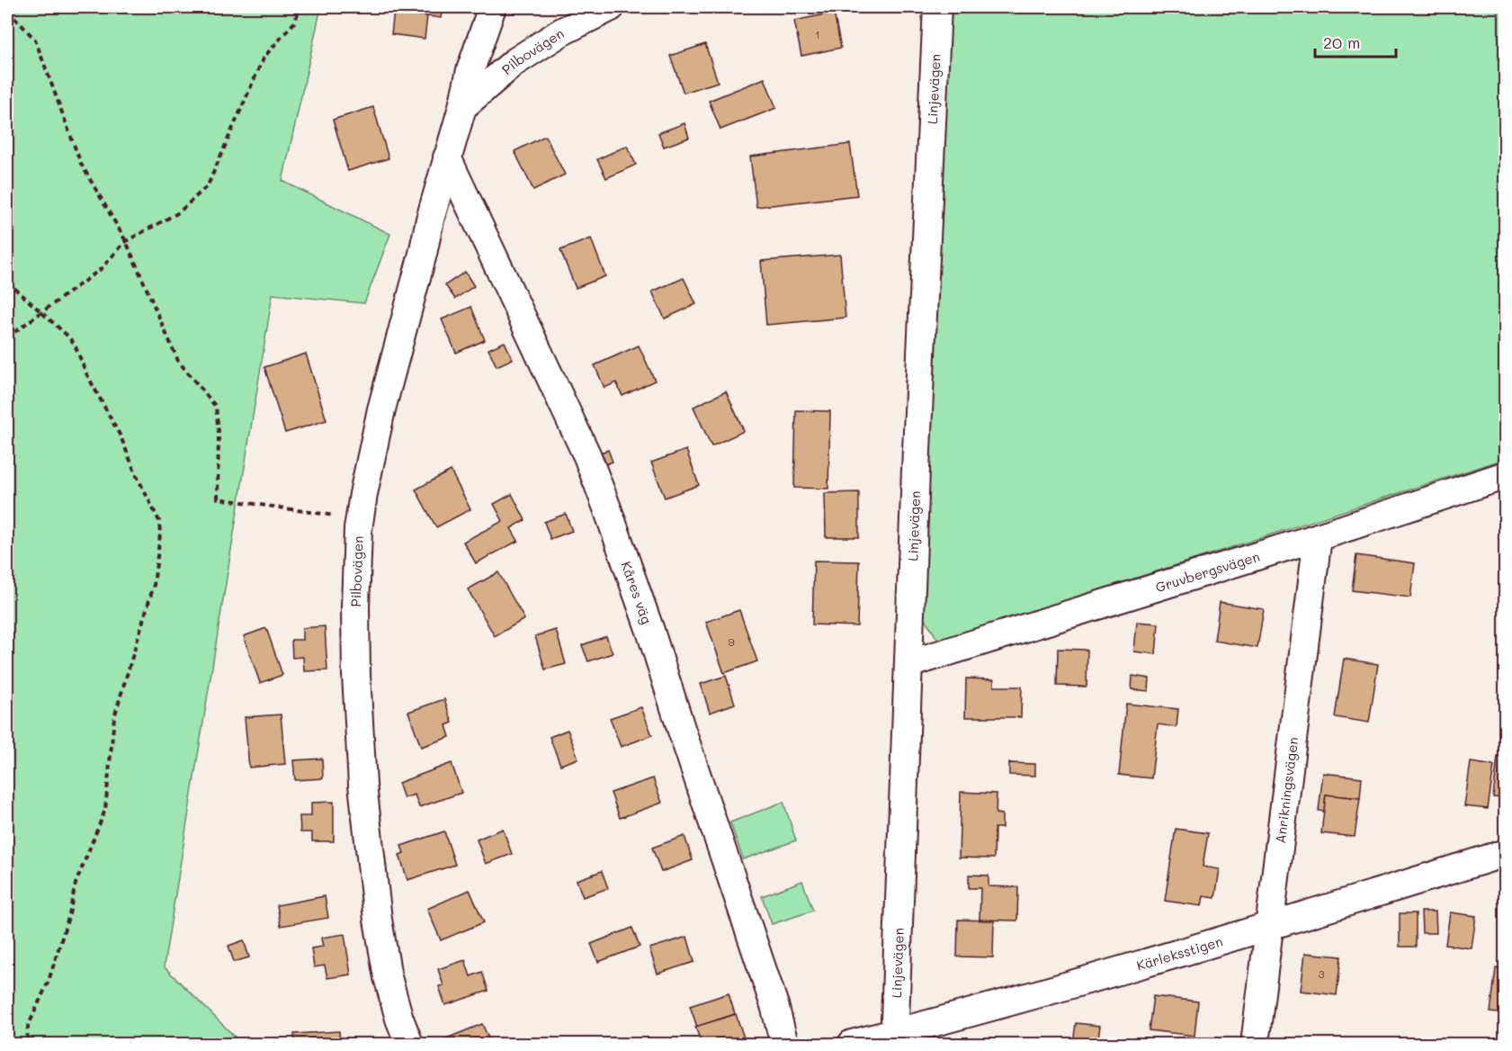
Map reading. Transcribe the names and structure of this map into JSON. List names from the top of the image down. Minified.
{"streets":{"street":["Pilbovägen","Linjevägen","Gruvbergsvägen","Kåres väg","Anrikningsvägen","Kärleksstigen"]},"crossings":[["Pilbovägen","Kåres väg"],["Linjevägen","Gruvbergsvägen"],["Linjevägen","Kärleksstigen"],["Gruvbergsvägen","Anrikningsvägen"],["Anrikningsvägen","Kärleksstigen"]],"house_numbers":["1","9","3"],"scale_bar":"20 m"}
